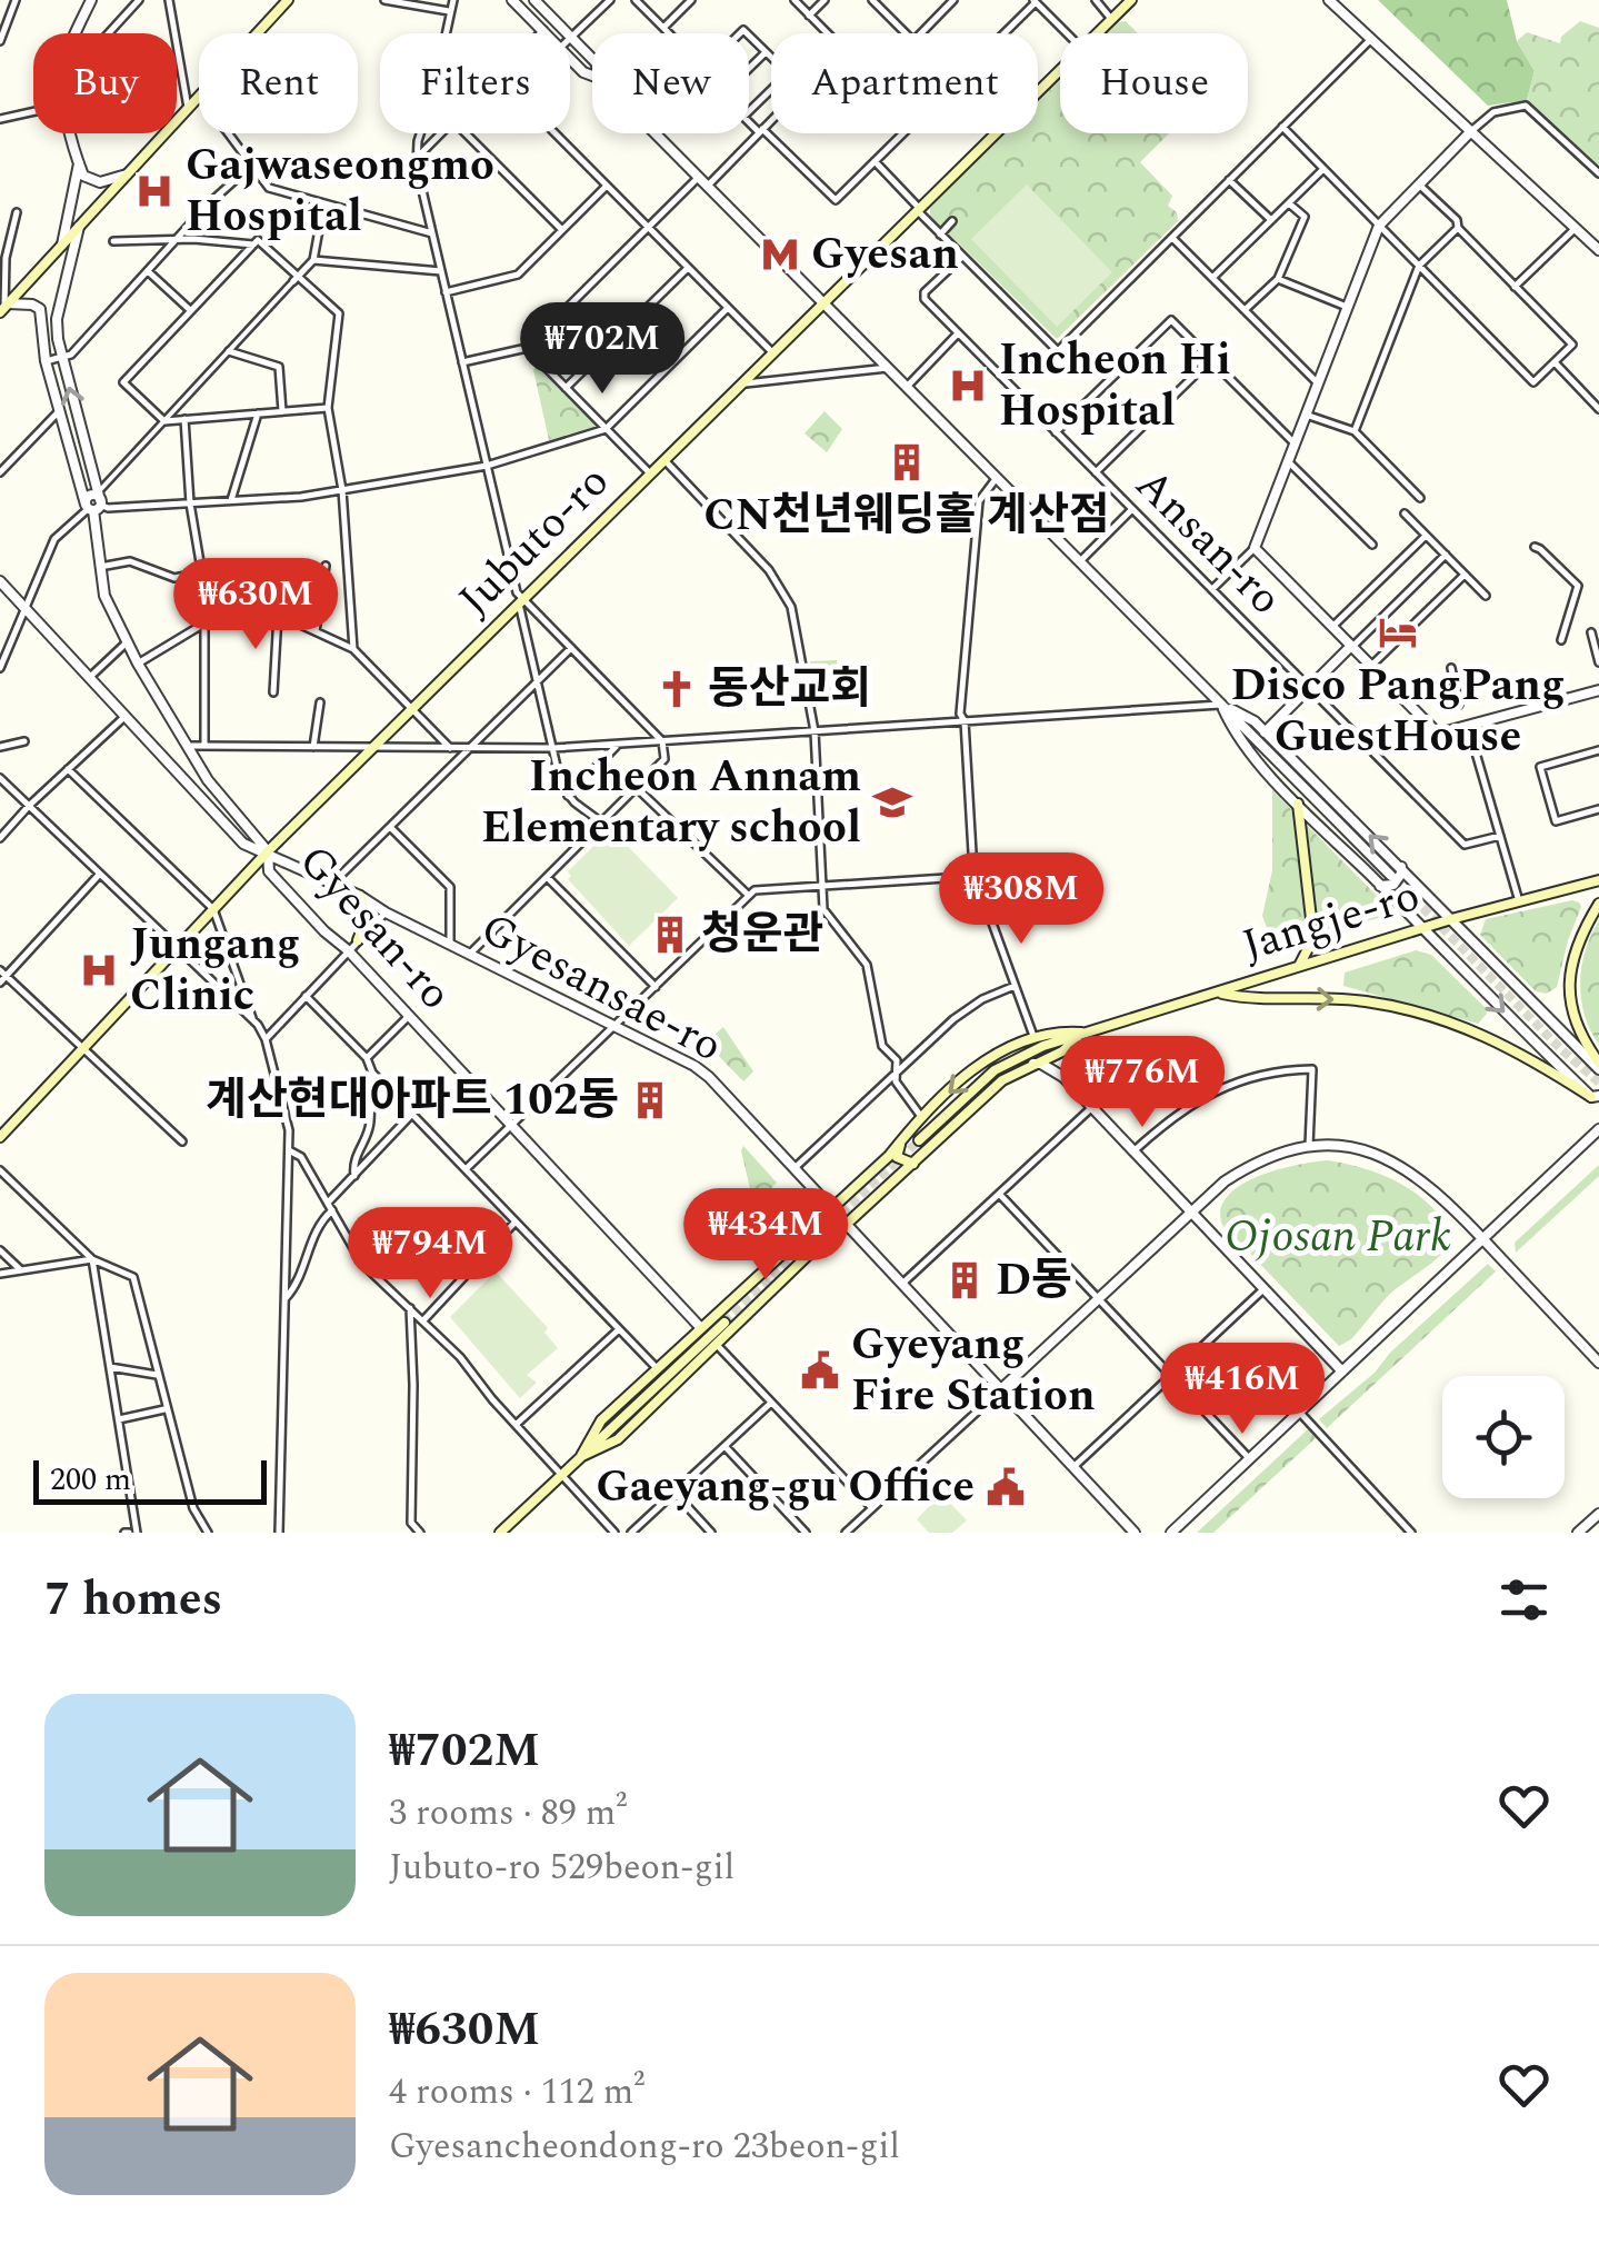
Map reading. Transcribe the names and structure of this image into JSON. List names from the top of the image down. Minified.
{"streets":{"main road":["Jubuto-ro","Jangje-ro"],"street":["Ansan-ro","Gyesan-ro","Gyesansae-ro"]},"crossings":[["Jubuto-ro","Gyesan-ro"],["Jubuto-ro","Gyesansae-ro"],["Jangje-ro","Gyesan-ro"],["Jangje-ro","Gyesansae-ro"],["Gyesan-ro","Gyesansae-ro"]],"parks":["Ojosan Park"],"places":{"hospital":["Gajwaseongmo Hospital","Incheon Hi Hospital","Jungang Clinic"],"metro station":["Gyesan"],"building":["CN천년웨딩홀 계산점","청운관","계산현대아파트 102동","D동"],"hotel":["Disco PangPang GuestHouse"],"church":["동산교회"],"school or university":["Incheon Annam Elementary school"],"public building":["Gyeyang Fire Station","Gaeyang-gu Office"]},"scale_bar":"200 m","page":{"chip":["Buy","Rent","Filters","New","Apartment","House"],"price":["₩702M","₩630M","₩308M","₩776M","₩434M","₩794M","₩416M"],"scale":"200 m","heading":"7 homes","list":[{"name":"₩702M","note":"3 rooms · 89 m² · Jubuto-ro 529beon-gil"},{"name":"₩630M","note":"4 rooms · 112 m² · Gyesancheondong-ro 23beon-gil"}]}}
